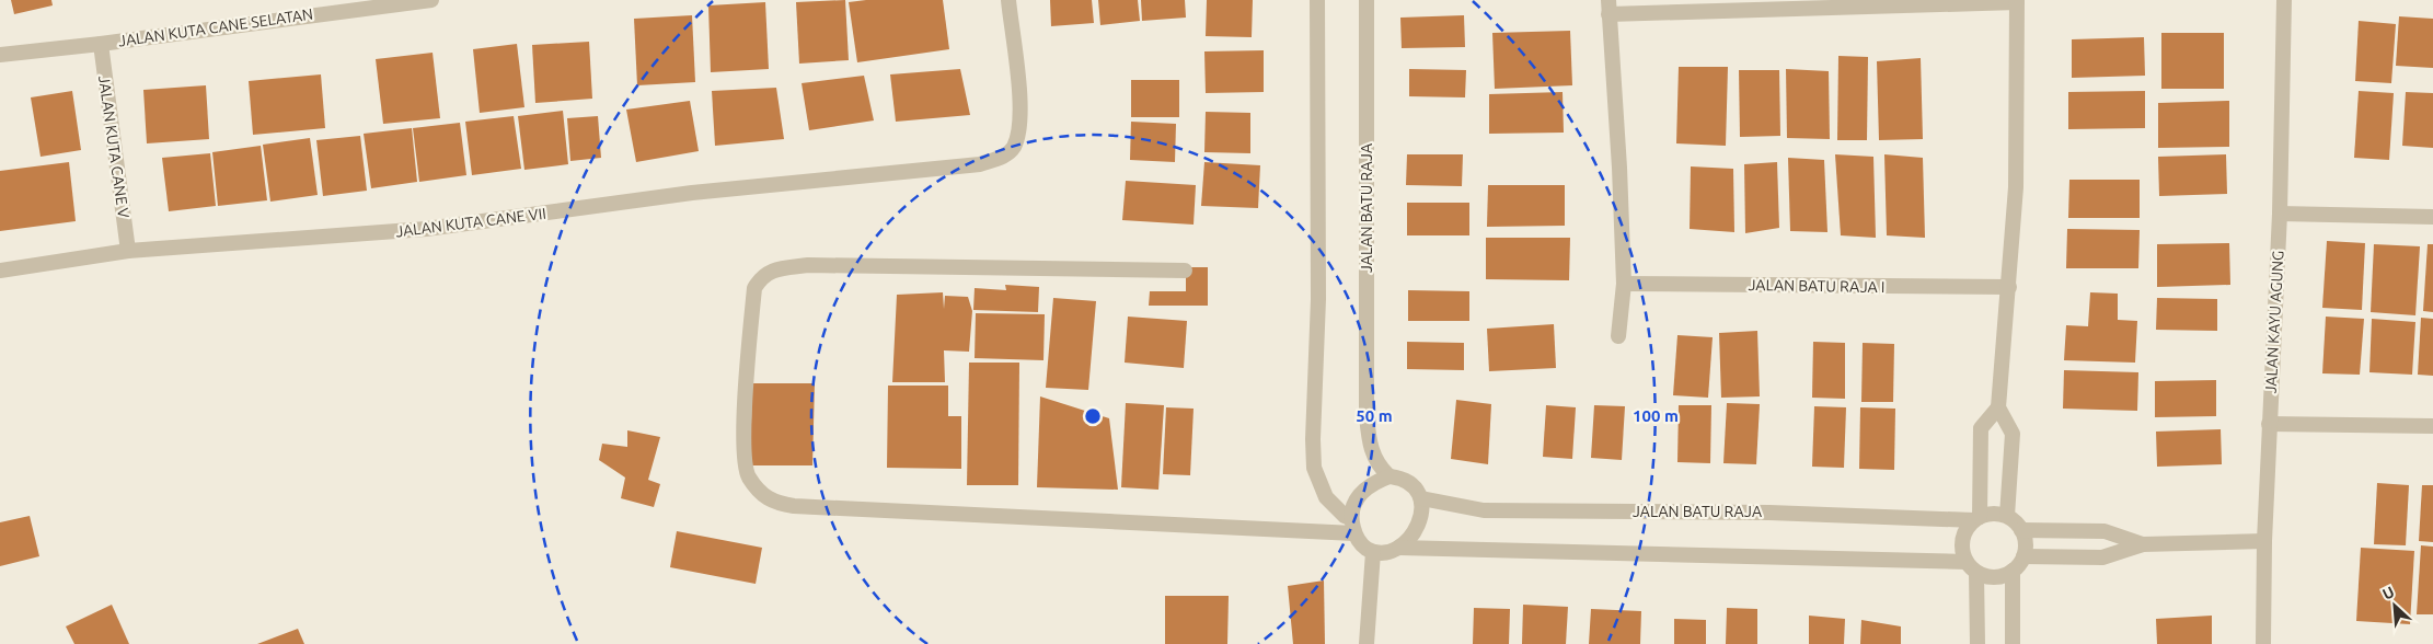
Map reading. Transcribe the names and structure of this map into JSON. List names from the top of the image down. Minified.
{"streets":{"street":["JALAN KUTA CANE SELATAN","JALAN KUTA CANE V","JALAN BATU RAJA","JALAN KUTA CANE VII","JALAN BATU RAJA I","JALAN KAYU AGUNG"]},"crossings":[["JALAN KUTA CANE SELATAN","JALAN KUTA CANE V"],["JALAN KUTA CANE V","JALAN KUTA CANE VII"]],"north":"top left","rings":["50 m","100 m"]}
